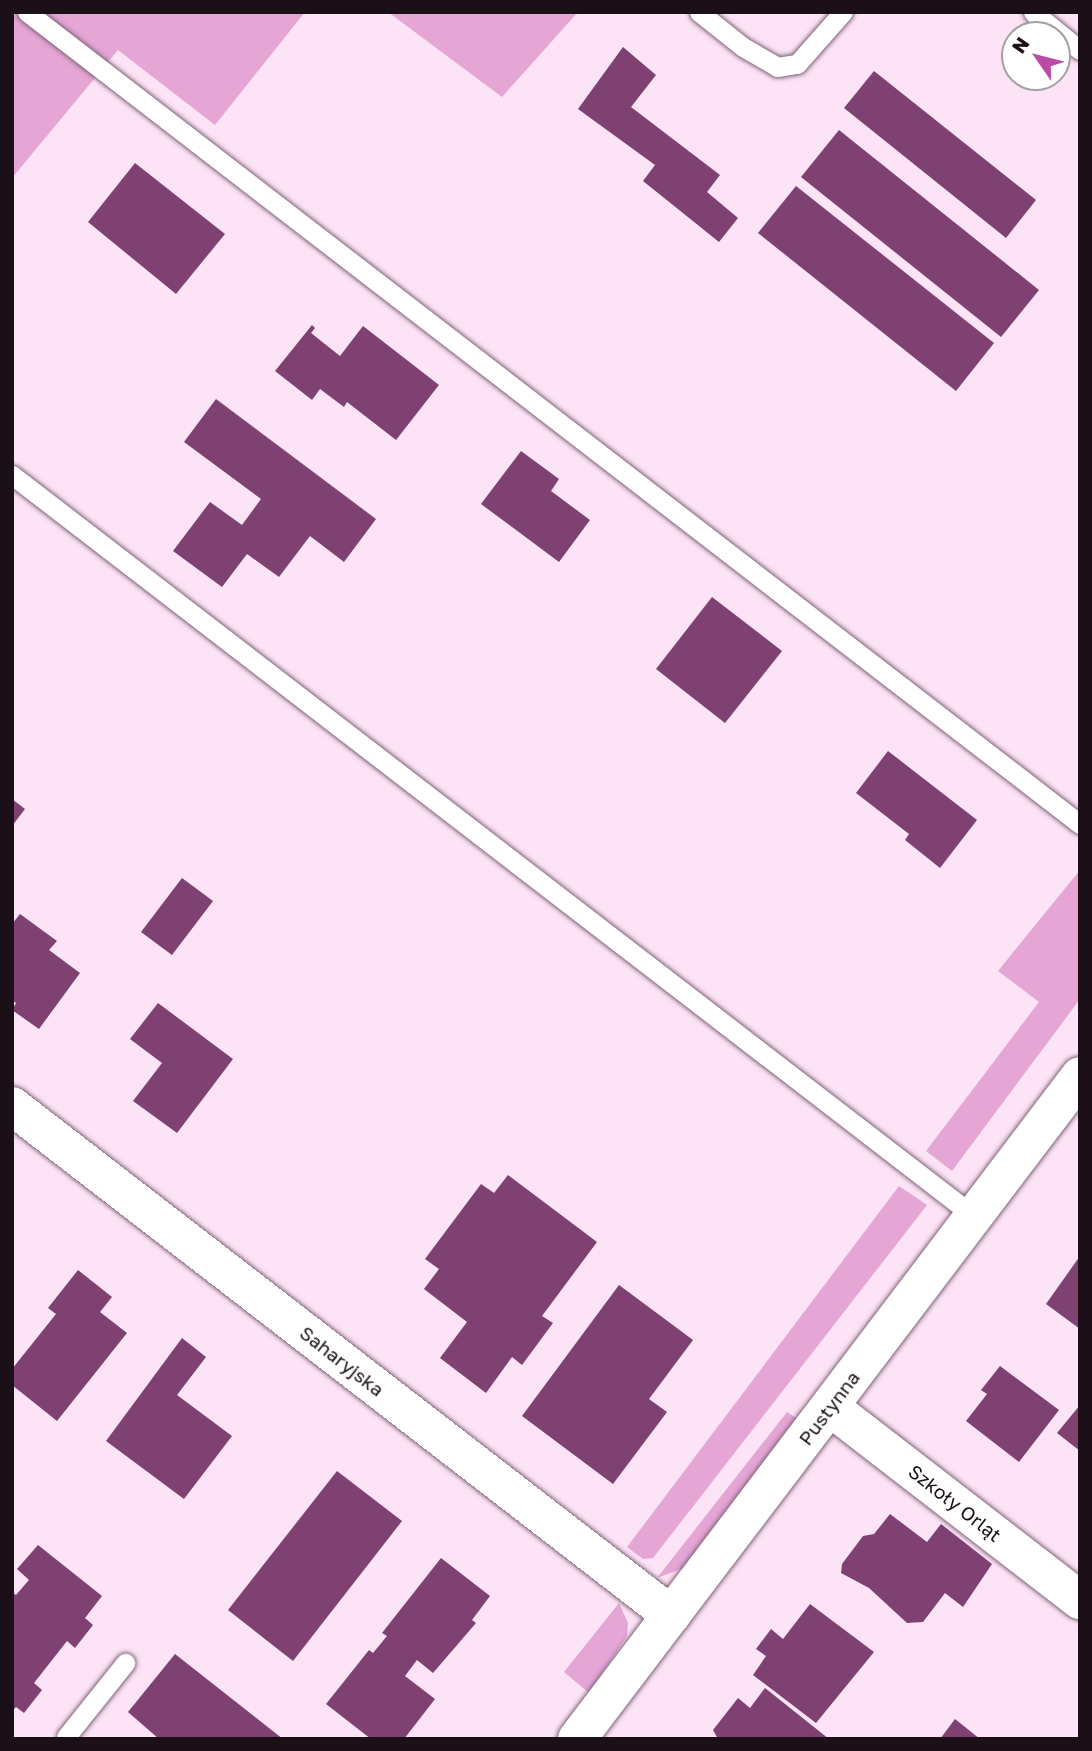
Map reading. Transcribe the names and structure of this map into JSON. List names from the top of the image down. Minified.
{"streets":{"street":["Saharyjska","Pustynna","Szkoły Orląt"]},"crossings":[["Saharyjska","Pustynna"],["Pustynna","Szkoły Orląt"]],"north":"top left"}
